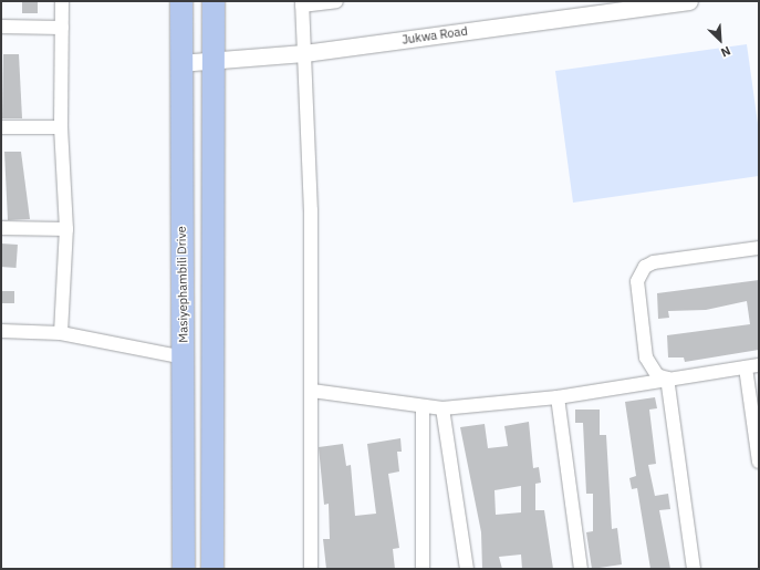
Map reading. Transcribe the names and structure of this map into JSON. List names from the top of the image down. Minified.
{"streets":{"main road":["Masiyephambili Drive"],"street":["Jukwa Road"]},"crossings":[["Jukwa Road","Masiyephambili Drive"]],"north":"bottom right"}
